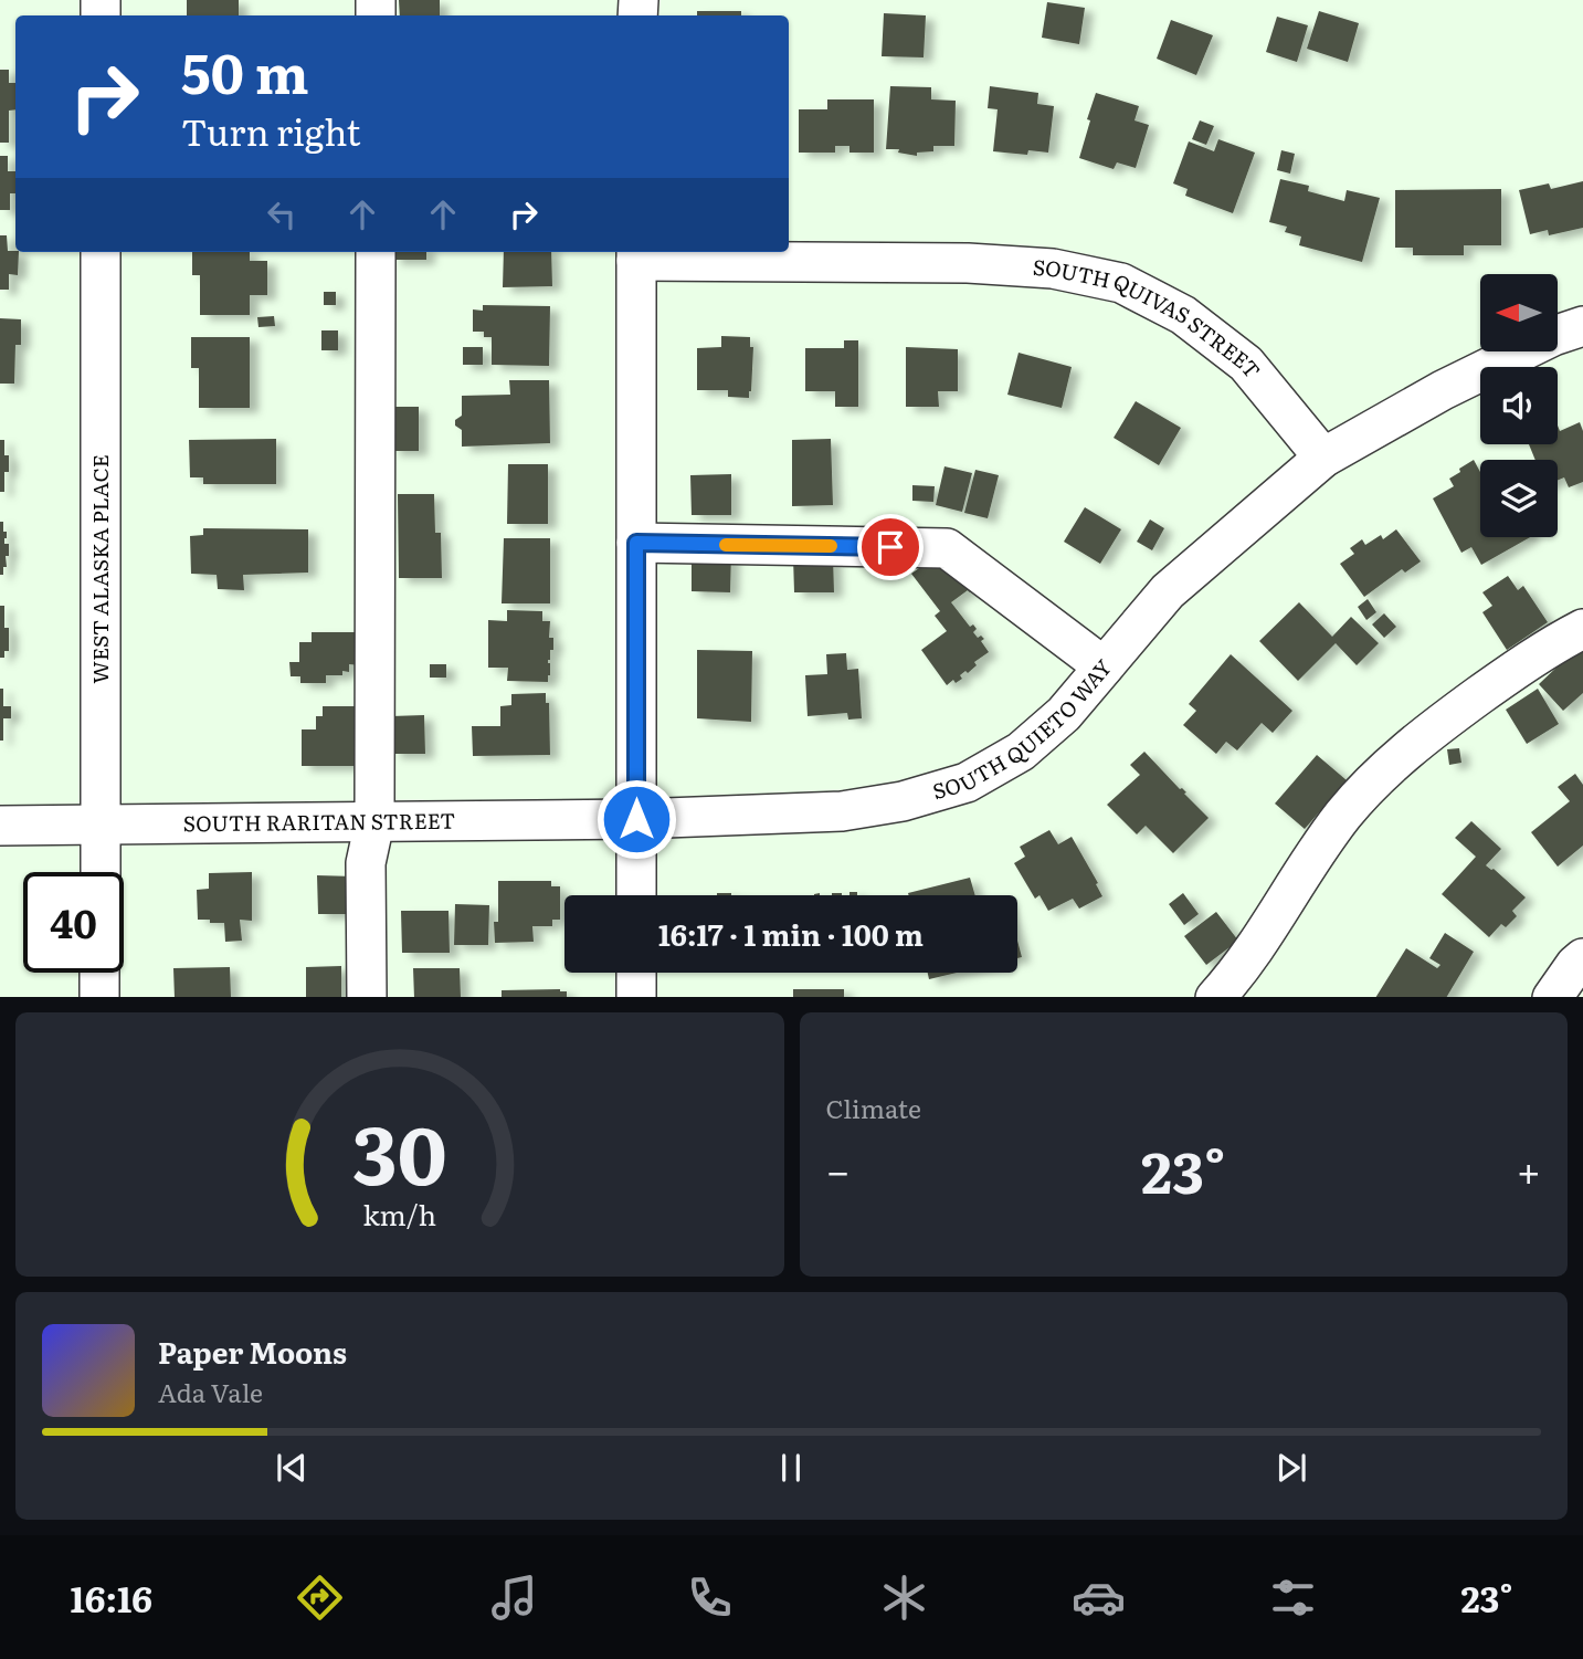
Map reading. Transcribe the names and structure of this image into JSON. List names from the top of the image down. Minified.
{"streets":{"street":["SOUTH QUIVAS STREET","WEST ALASKA PLACE","SOUTH QUIETO WAY","SOUTH RARITAN STREET"]},"crossings":[["SOUTH QUIVAS STREET","SOUTH QUIETO WAY"],["WEST ALASKA PLACE","SOUTH RARITAN STREET"],["SOUTH QUIETO WAY","SOUTH RARITAN STREET"]],"north":"left","page":{"turn":["50 m","Turn right"],"limit":"40","trip":"16:17 · 1 min · 100 m","tile":"Climate","heat":["−","23°","+"],"song":["Paper Moons","Ada Vale"],"tabs":["16:16","23°"],"gauge":["30","km/h"]}}
